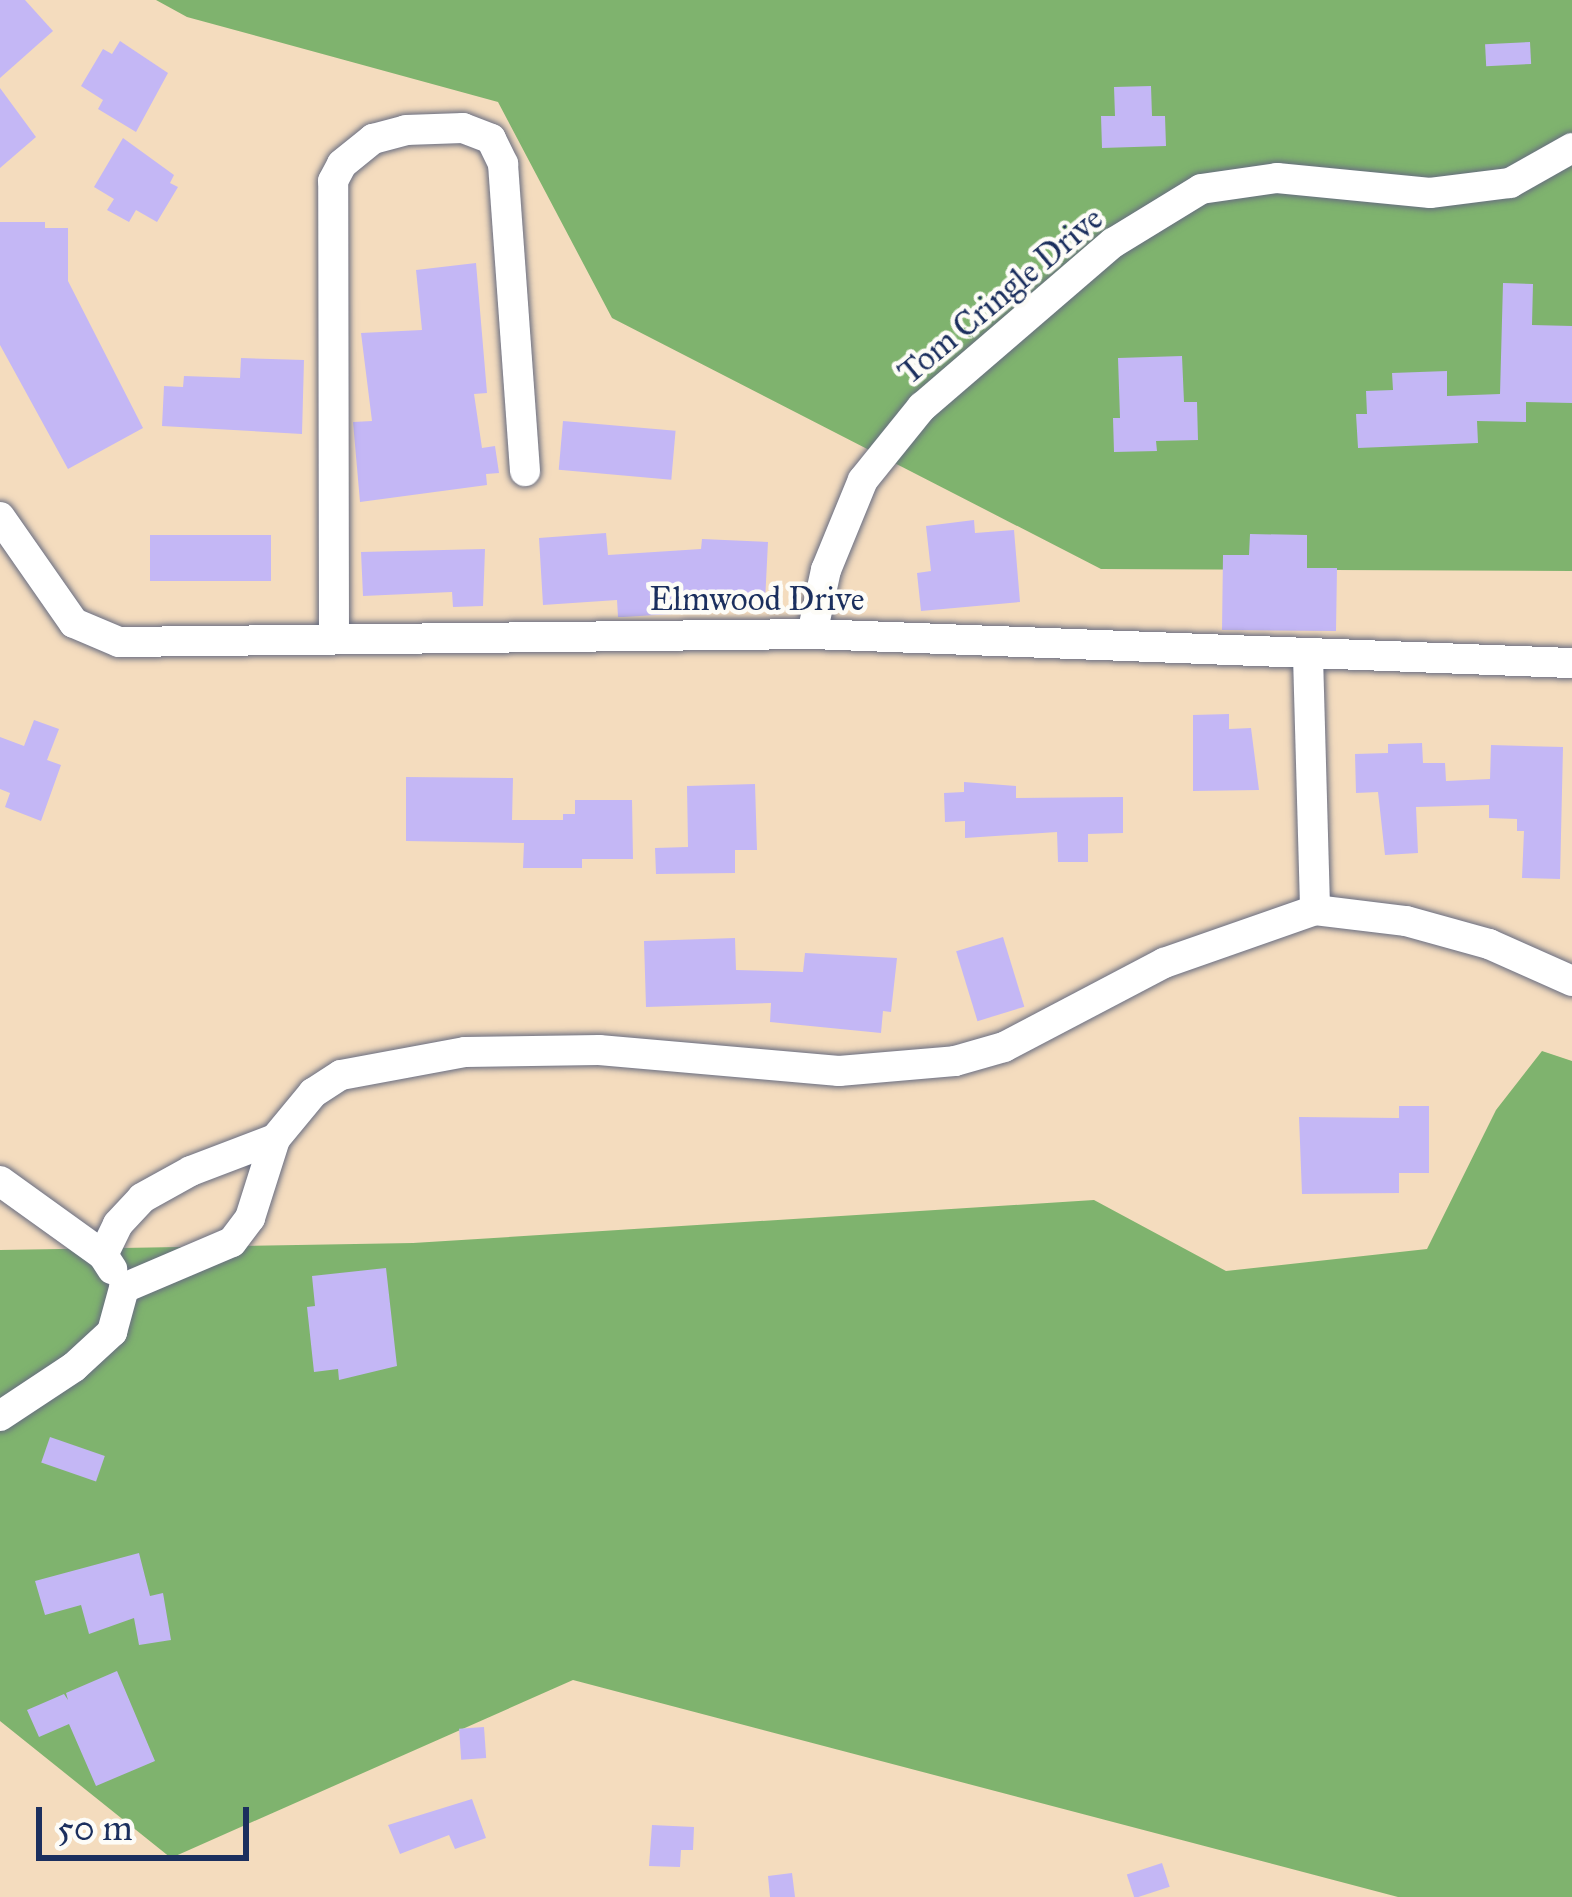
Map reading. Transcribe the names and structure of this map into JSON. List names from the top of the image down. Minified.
{"streets":{"street":["Tom Cringle Drive","Elmwood Drive"]},"crossings":[["Tom Cringle Drive","Elmwood Drive"]],"scale_bar":"50 m"}
